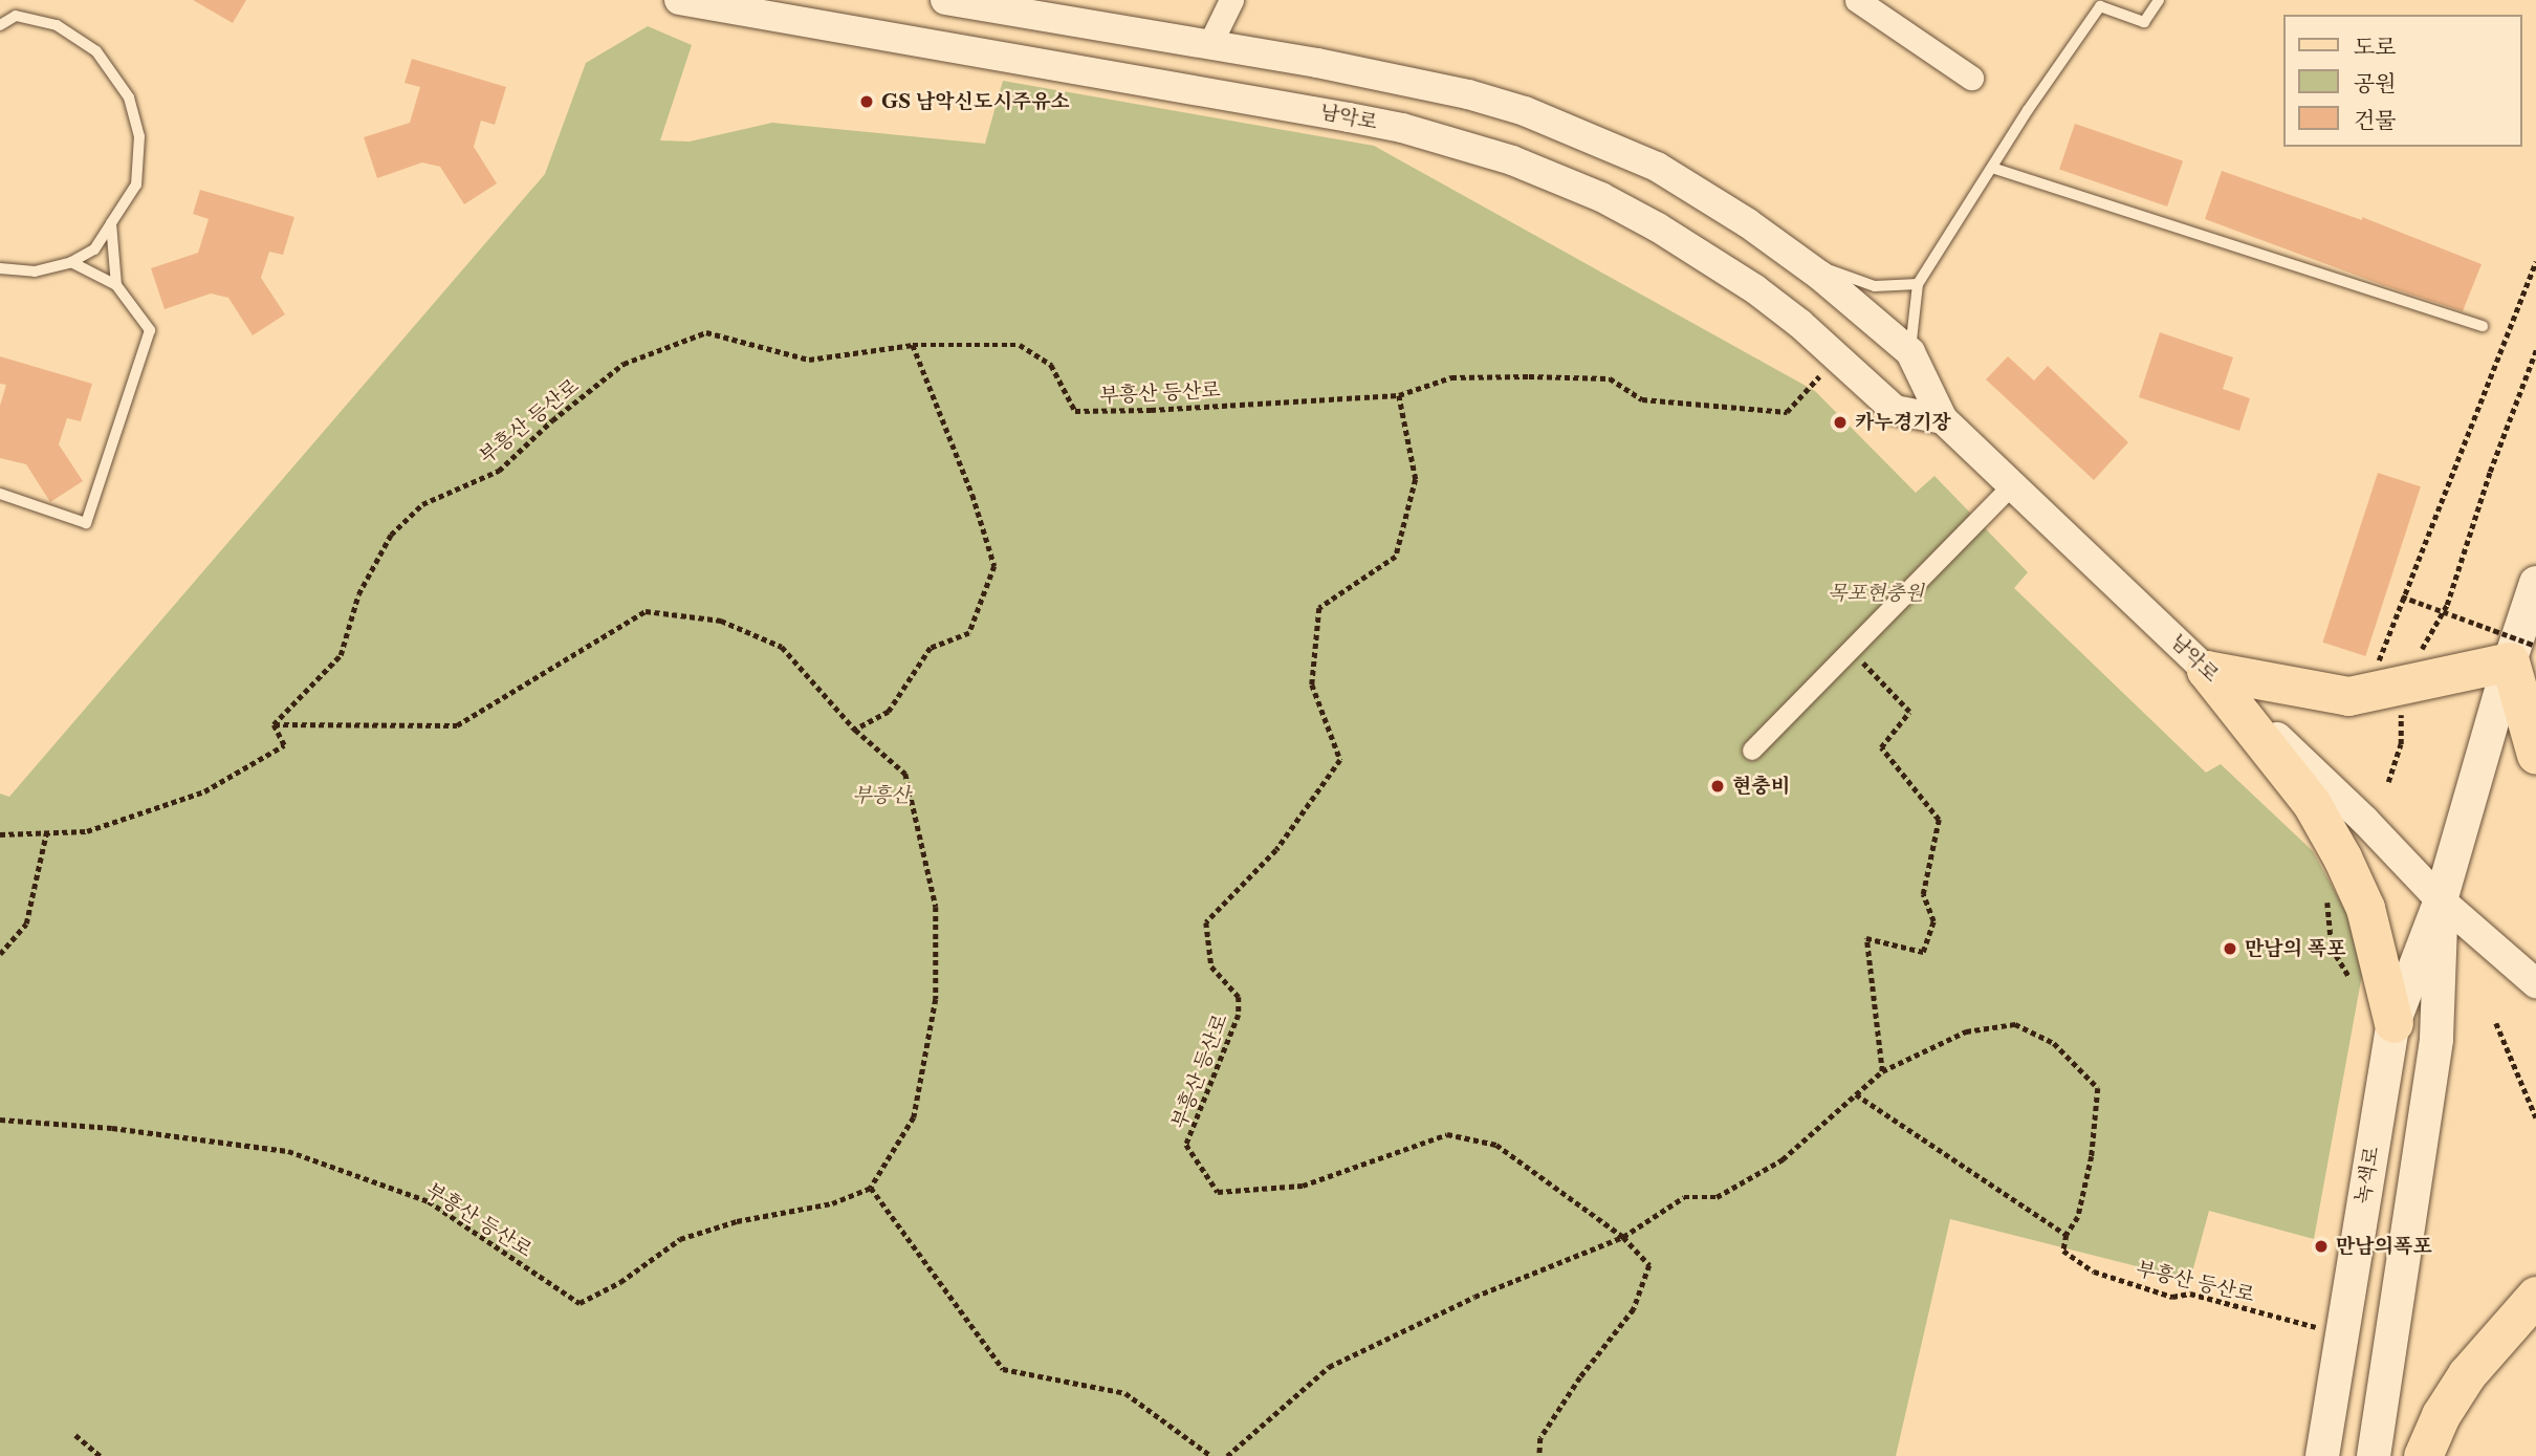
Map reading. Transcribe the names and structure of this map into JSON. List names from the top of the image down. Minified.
{"streets":{"main road":["녹색로"],"street":["남악로"],"path":["부흥산 등산로"]},"crossings":[["남악로","부흥산 등산로"],["남악로","녹색로"],["부흥산 등산로","녹색로"]],"parks":["목포현충원","부흥산"],"places":["GS 남악신도시주유소","카누경기장","현충비","만남의 폭포","만남의폭포"],"legend":["도로","공원","건물"]}
